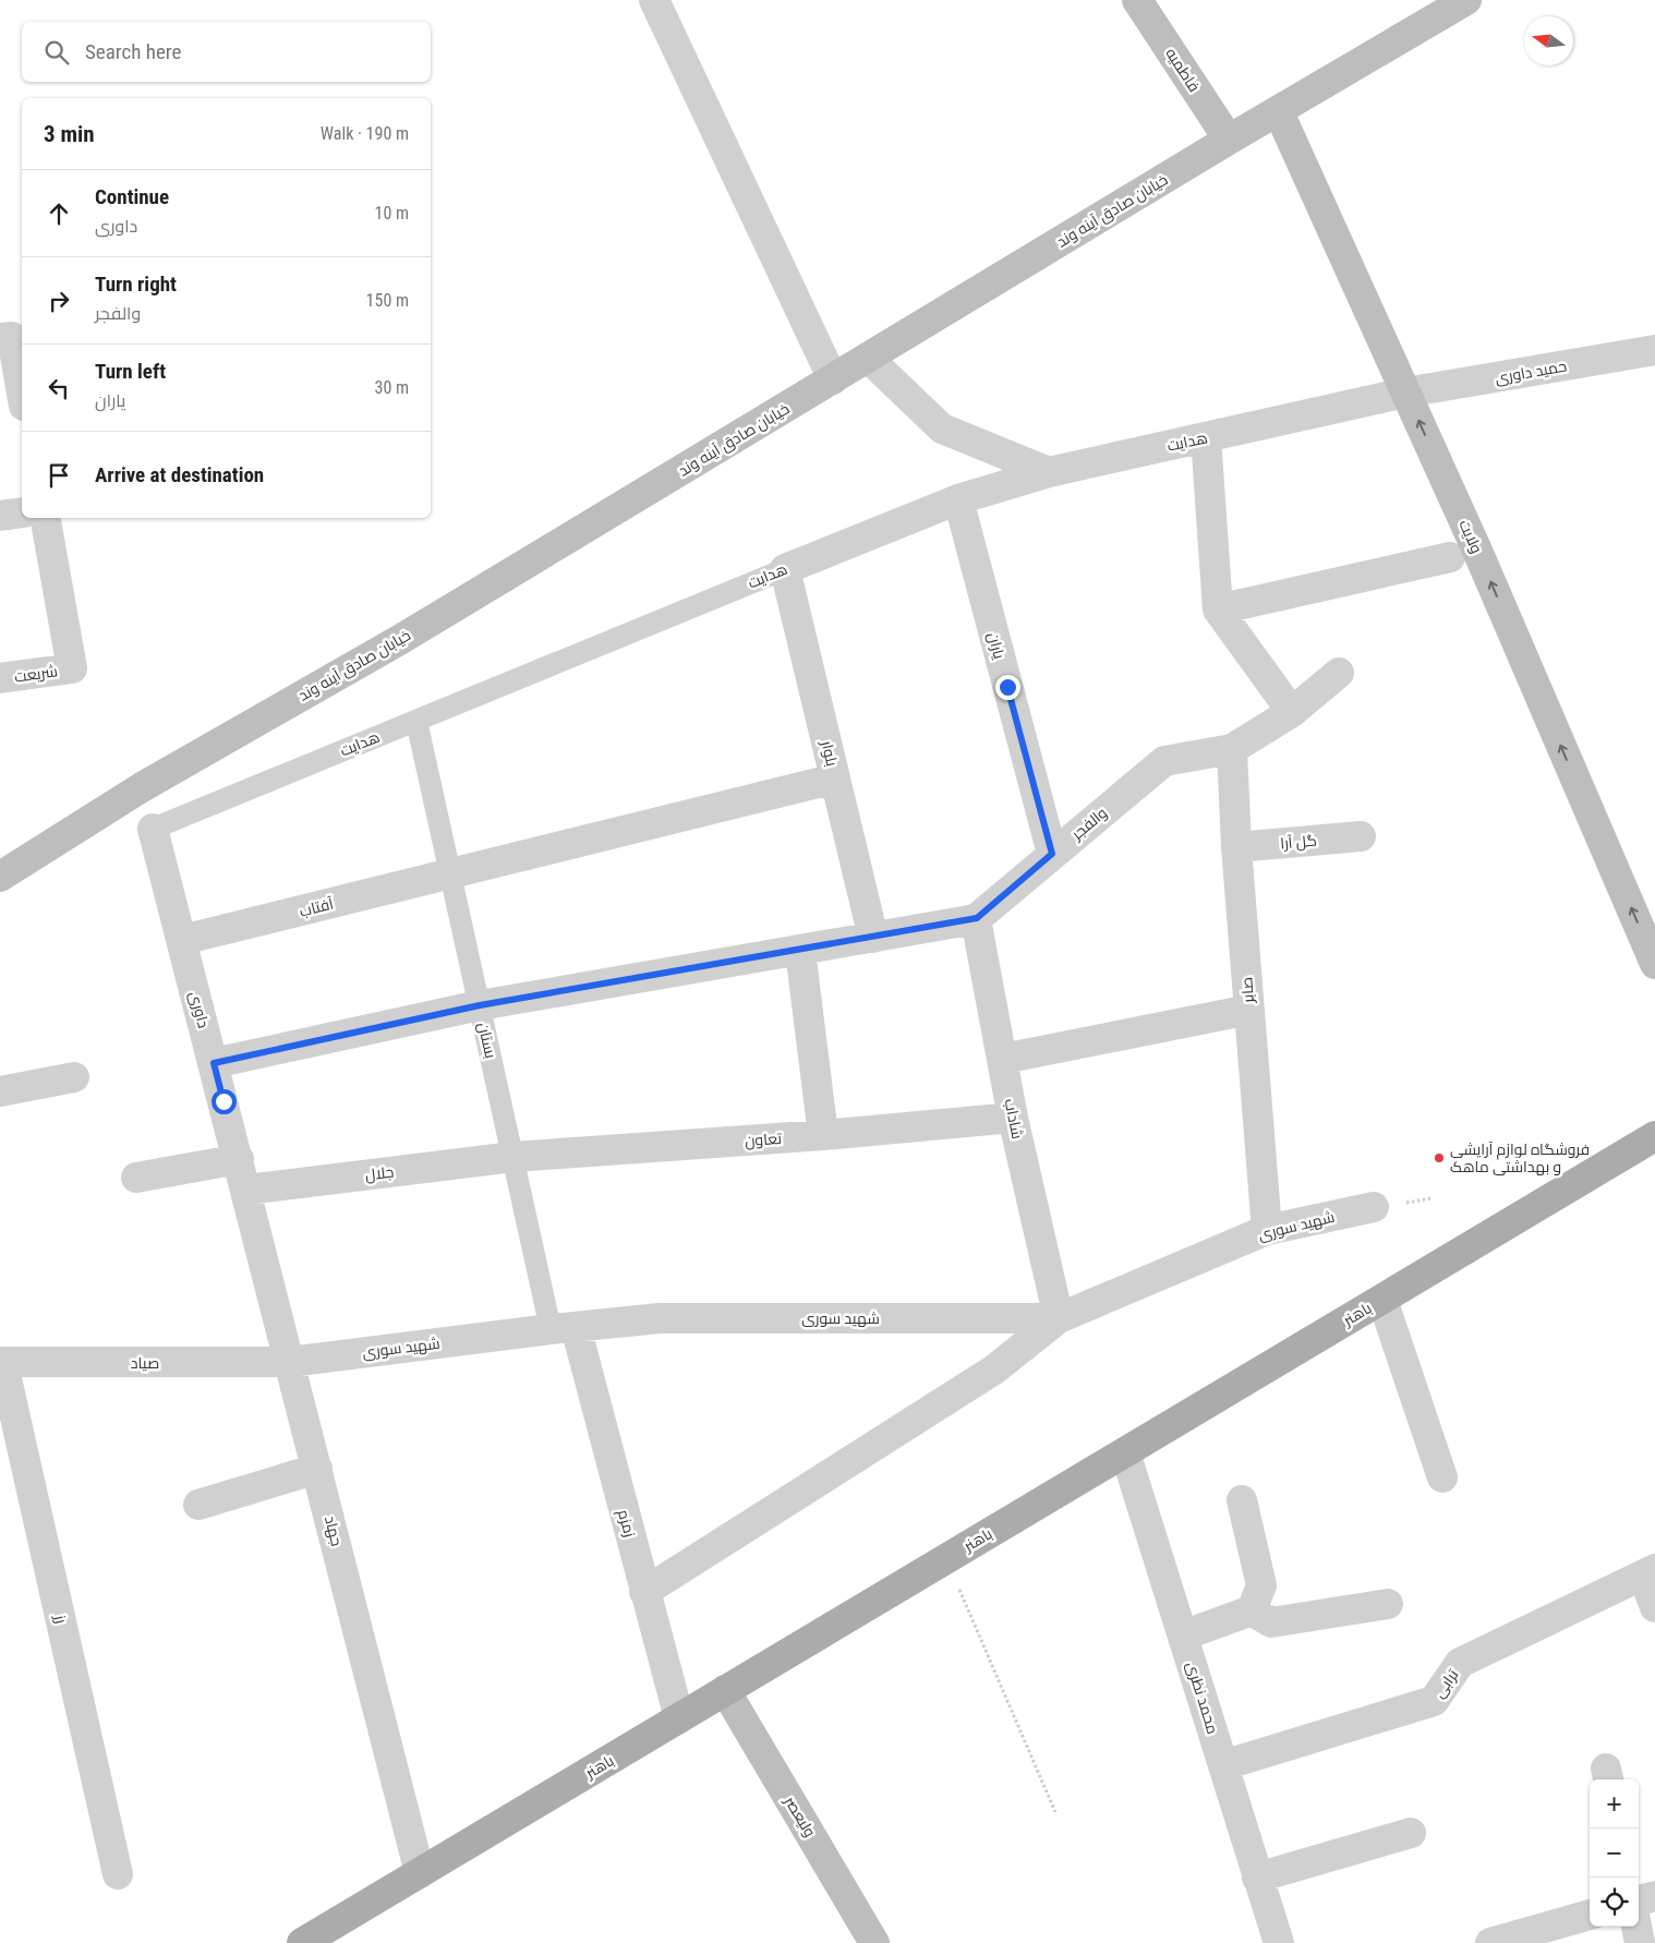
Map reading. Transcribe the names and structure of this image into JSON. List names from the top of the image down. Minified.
{"streets":{"main road":["فاطمیه","خیابان صادق آینه وند","ولایت","باهنر","ولیعصر"],"street":["حمید داوری","هدایت","یاران","شریعت","بلوار","والفجر","گل آرا","آفتاب","صابر","داوری","شاداب","تعاون","جلال","شهید سوری","صیاد","زمزم","جهاد","رز","ترابی","محمد نظری"],"lane":["بستان"]},"crossings":[["فاطمیه","خیابان صادق آینه وند"],["خیابان صادق آینه وند","ولایت"],["حمید داوری","هدایت"],["حمید داوری","ولایت"],["هدایت","ولایت"],["هدایت","یاران"],["هدایت","بلوار"],["هدایت","داوری"],["هدایت","بستان"],["یاران","والفجر"],["بلوار","والفجر"],["بلوار","آفتاب"],["والفجر","صابر"],["والفجر","داوری"],["والفجر","بستان"],["والفجر","شاداب"],["گل آرا","صابر"],["آفتاب","داوری"],["آفتاب","بستان"],["صابر","شهید سوری"],["داوری","جلال"],["داوری","جهاد"],["بستان","تعاون"],["بستان","جلال"],["بستان","شهید سوری"],["بستان","زمزم"],["شاداب","تعاون"],["شاداب","شهید سوری"],["تعاون","جلال"],["جلال","جهاد"],["شهید سوری","صیاد"],["شهید سوری","زمزم"],["شهید سوری","جهاد"],["باهنر","زمزم"],["باهنر","جهاد"],["باهنر","محمد نظری"],["باهنر","ولیعصر"],["صیاد","جهاد"],["صیاد","رز"],["ترابی","محمد نظری"]],"one_way":["ولایت"],"places":["فروشگاه لوازم آرایشی و بهداشتی ماهک"],"north":"left","page":{"search":"Search here","heading":["3 min","Walk · 190 m"],"list":[["Continue","داوری","10 m"],["Turn right","والفجر","150 m"],["Turn left","یاران","30 m"],"Arrive at destination"],"map_buttons":["+","−"]}}
